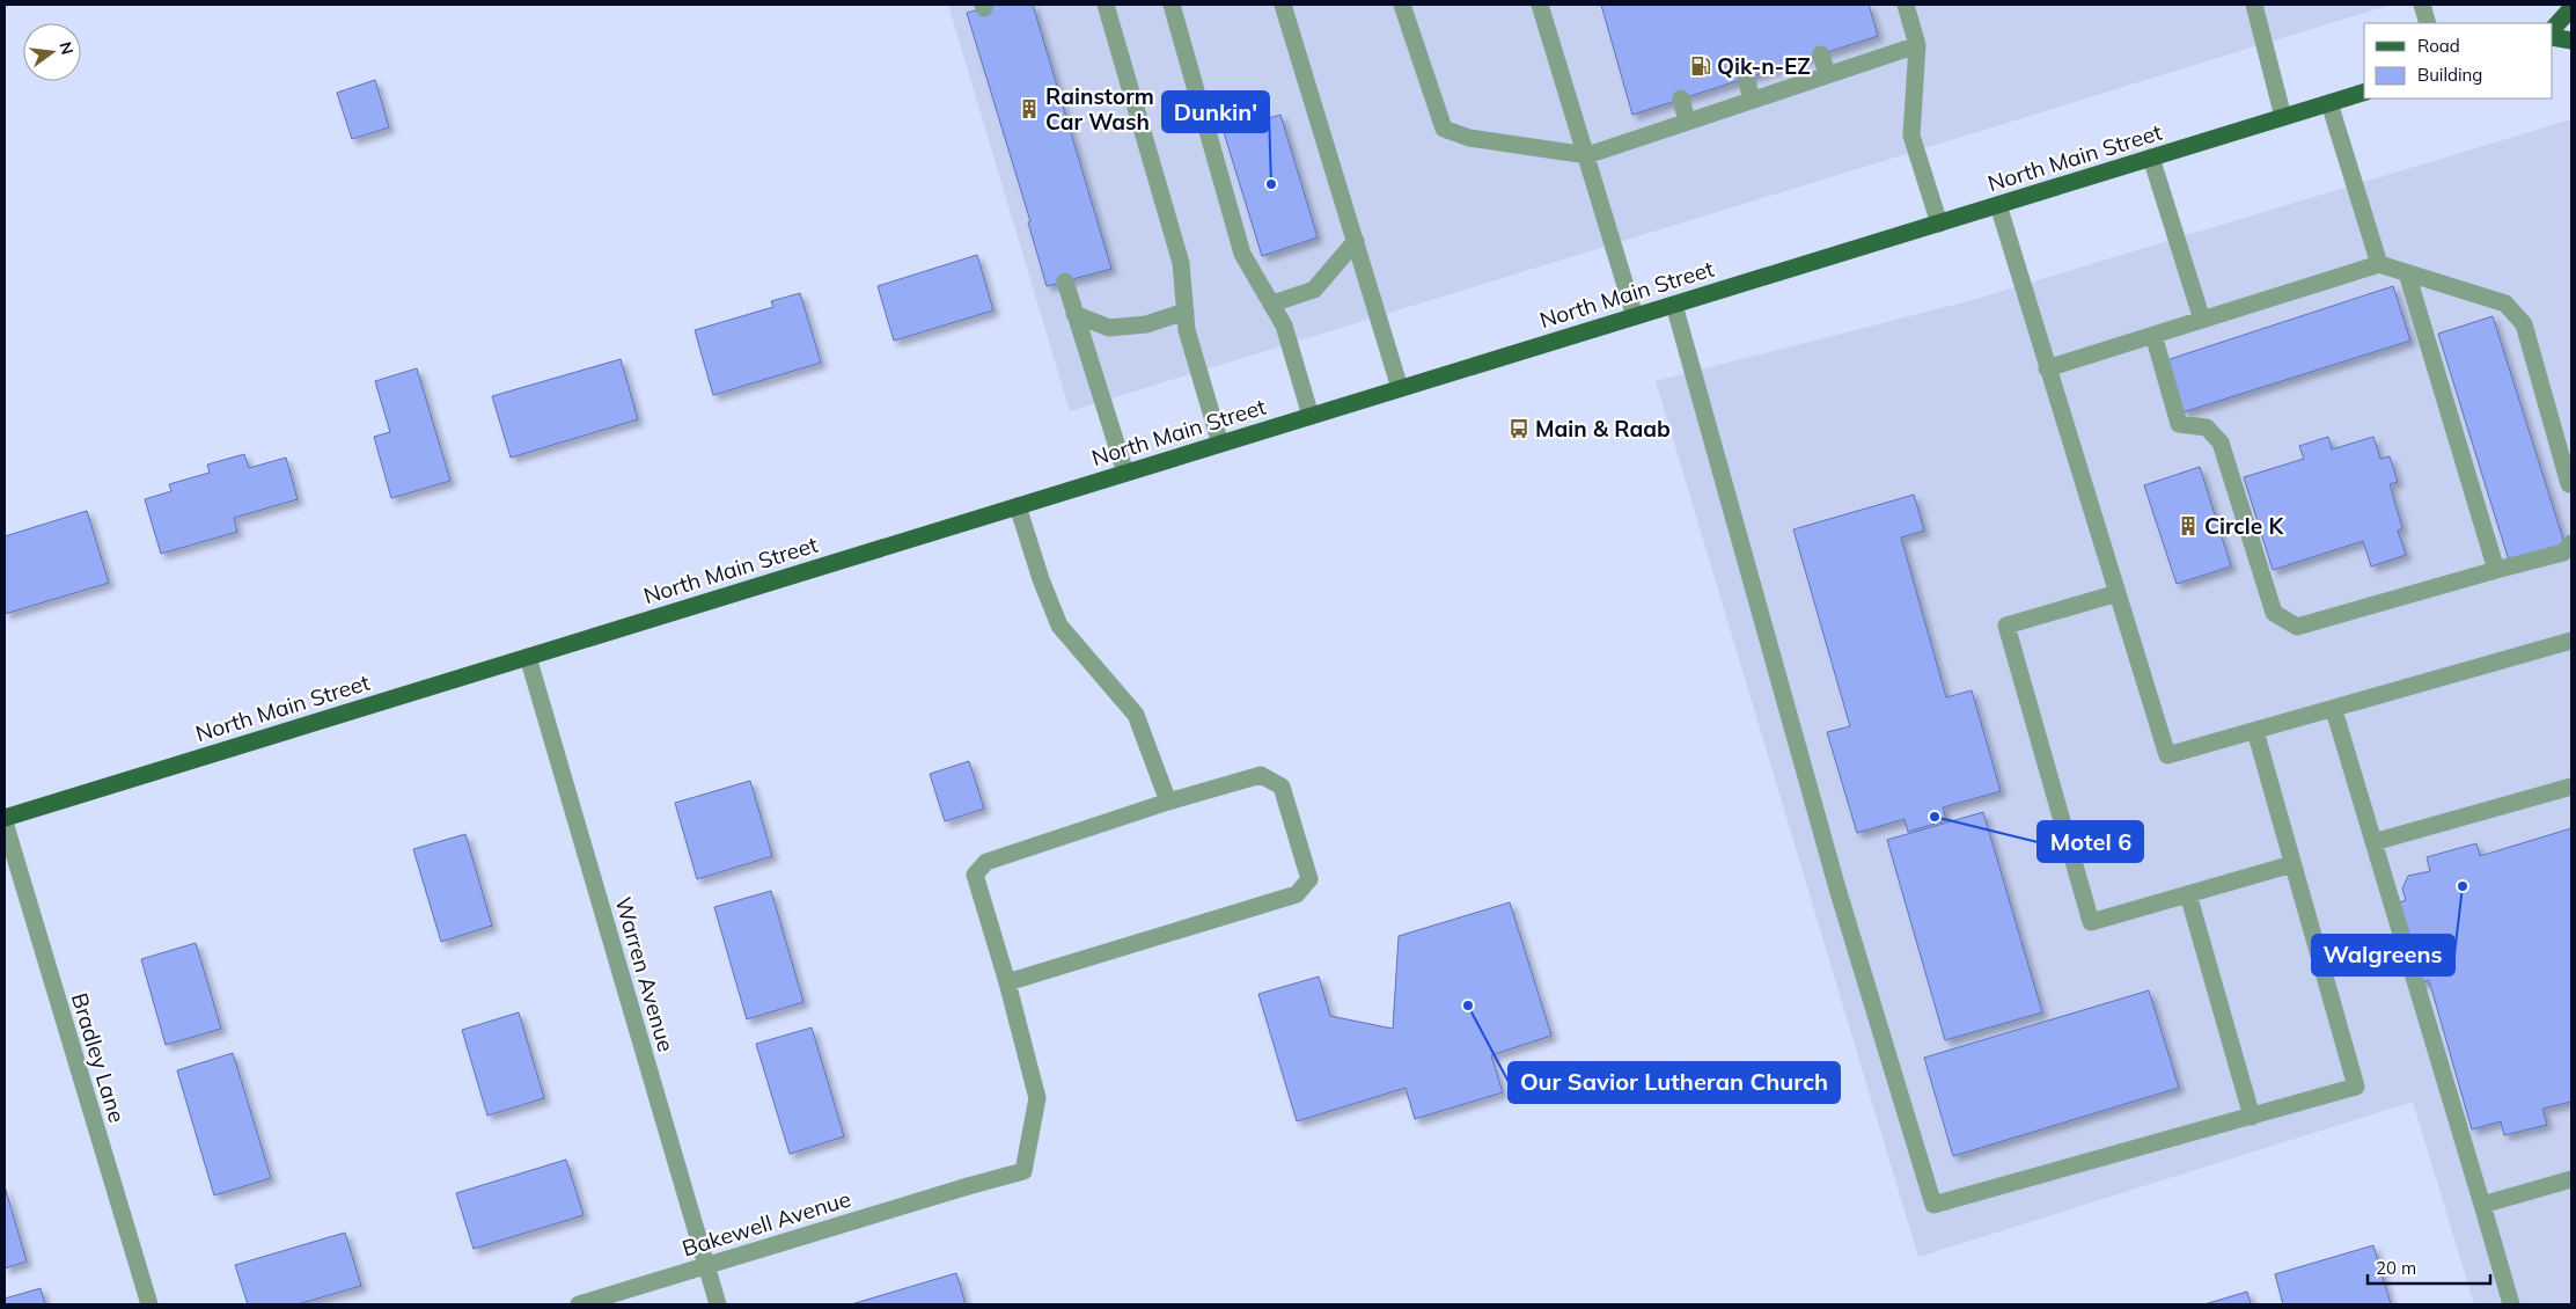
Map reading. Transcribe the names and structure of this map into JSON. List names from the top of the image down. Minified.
{"streets":{"main road":["North Main Street"],"street":["Warren Avenue","Bradley Lane","Bakewell Avenue"]},"crossings":[["North Main Street","Warren Avenue"],["Warren Avenue","Bakewell Avenue"]],"places":{"fuel station":["Qik-n-EZ"],"building":["Rainstorm Car Wash","Circle K"],"other":["Dunkin'","Motel 6","Walgreens","Our Savior Lutheran Church"],"bus stop":["Main & Raab"]},"legend":["Road","Building"],"scale_bar":"20 m","north":"right"}
